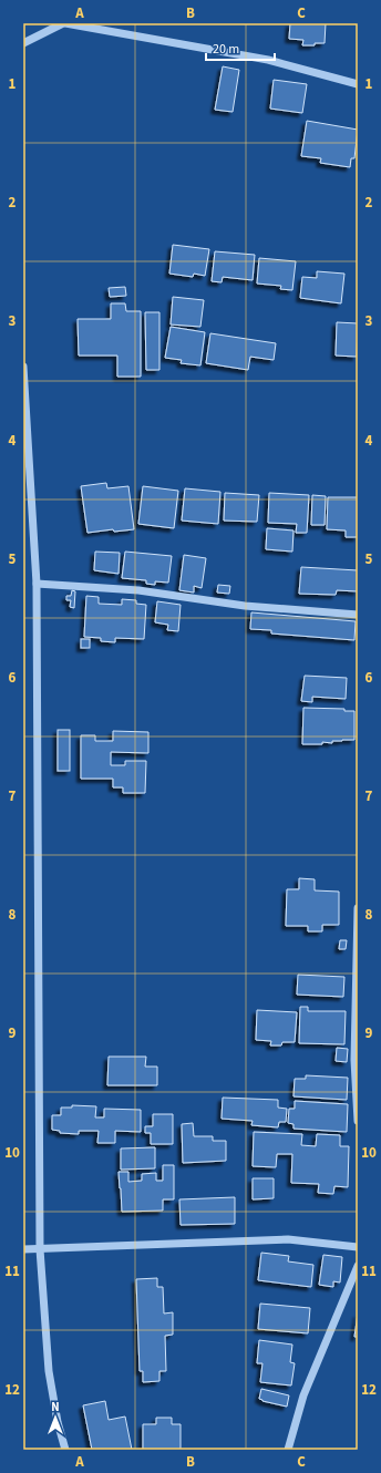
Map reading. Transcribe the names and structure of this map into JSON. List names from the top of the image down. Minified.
{"scale_bar":"20 m","north":"top","grid":{"columns":["A","B","C"],"rows":["1","2","3","4","5","6","7","8","9","10","11","12"]}}
